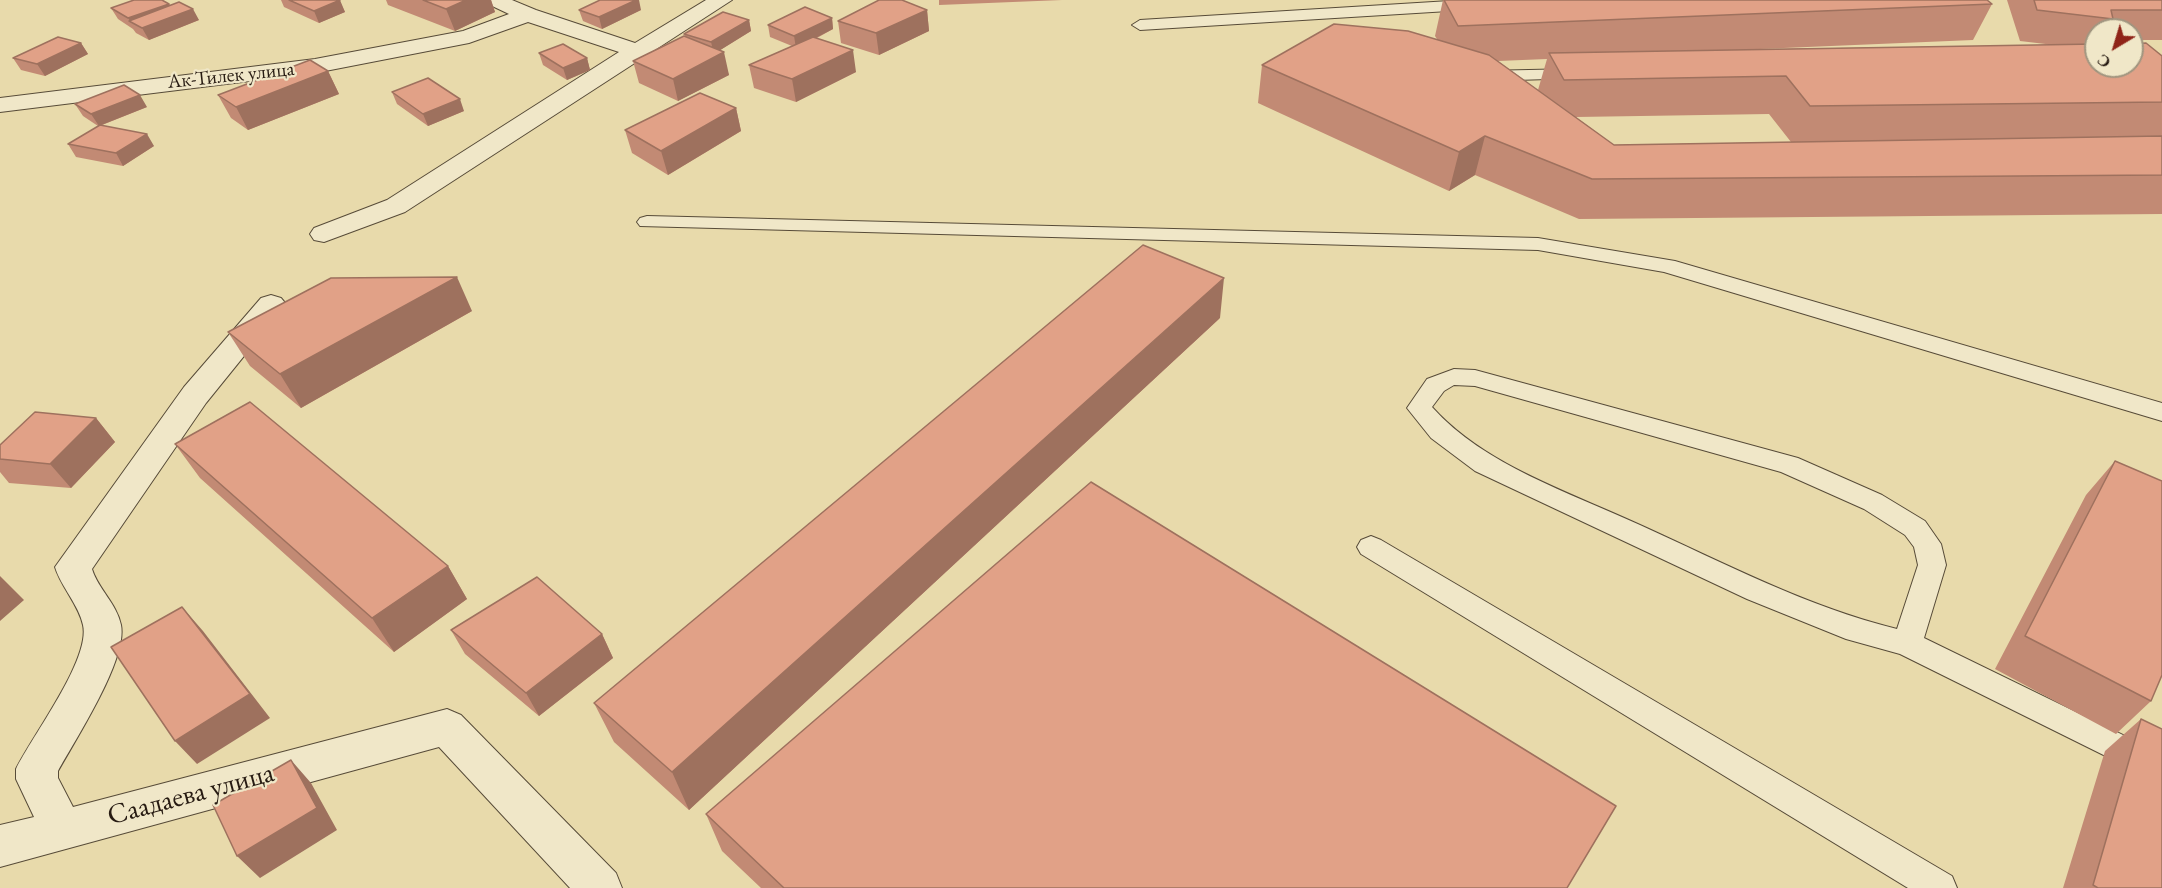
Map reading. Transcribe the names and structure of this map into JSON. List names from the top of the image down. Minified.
{"streets":{"street":["Ак-Тилек улица","Саадаева улица"]},"north":"bottom left"}
